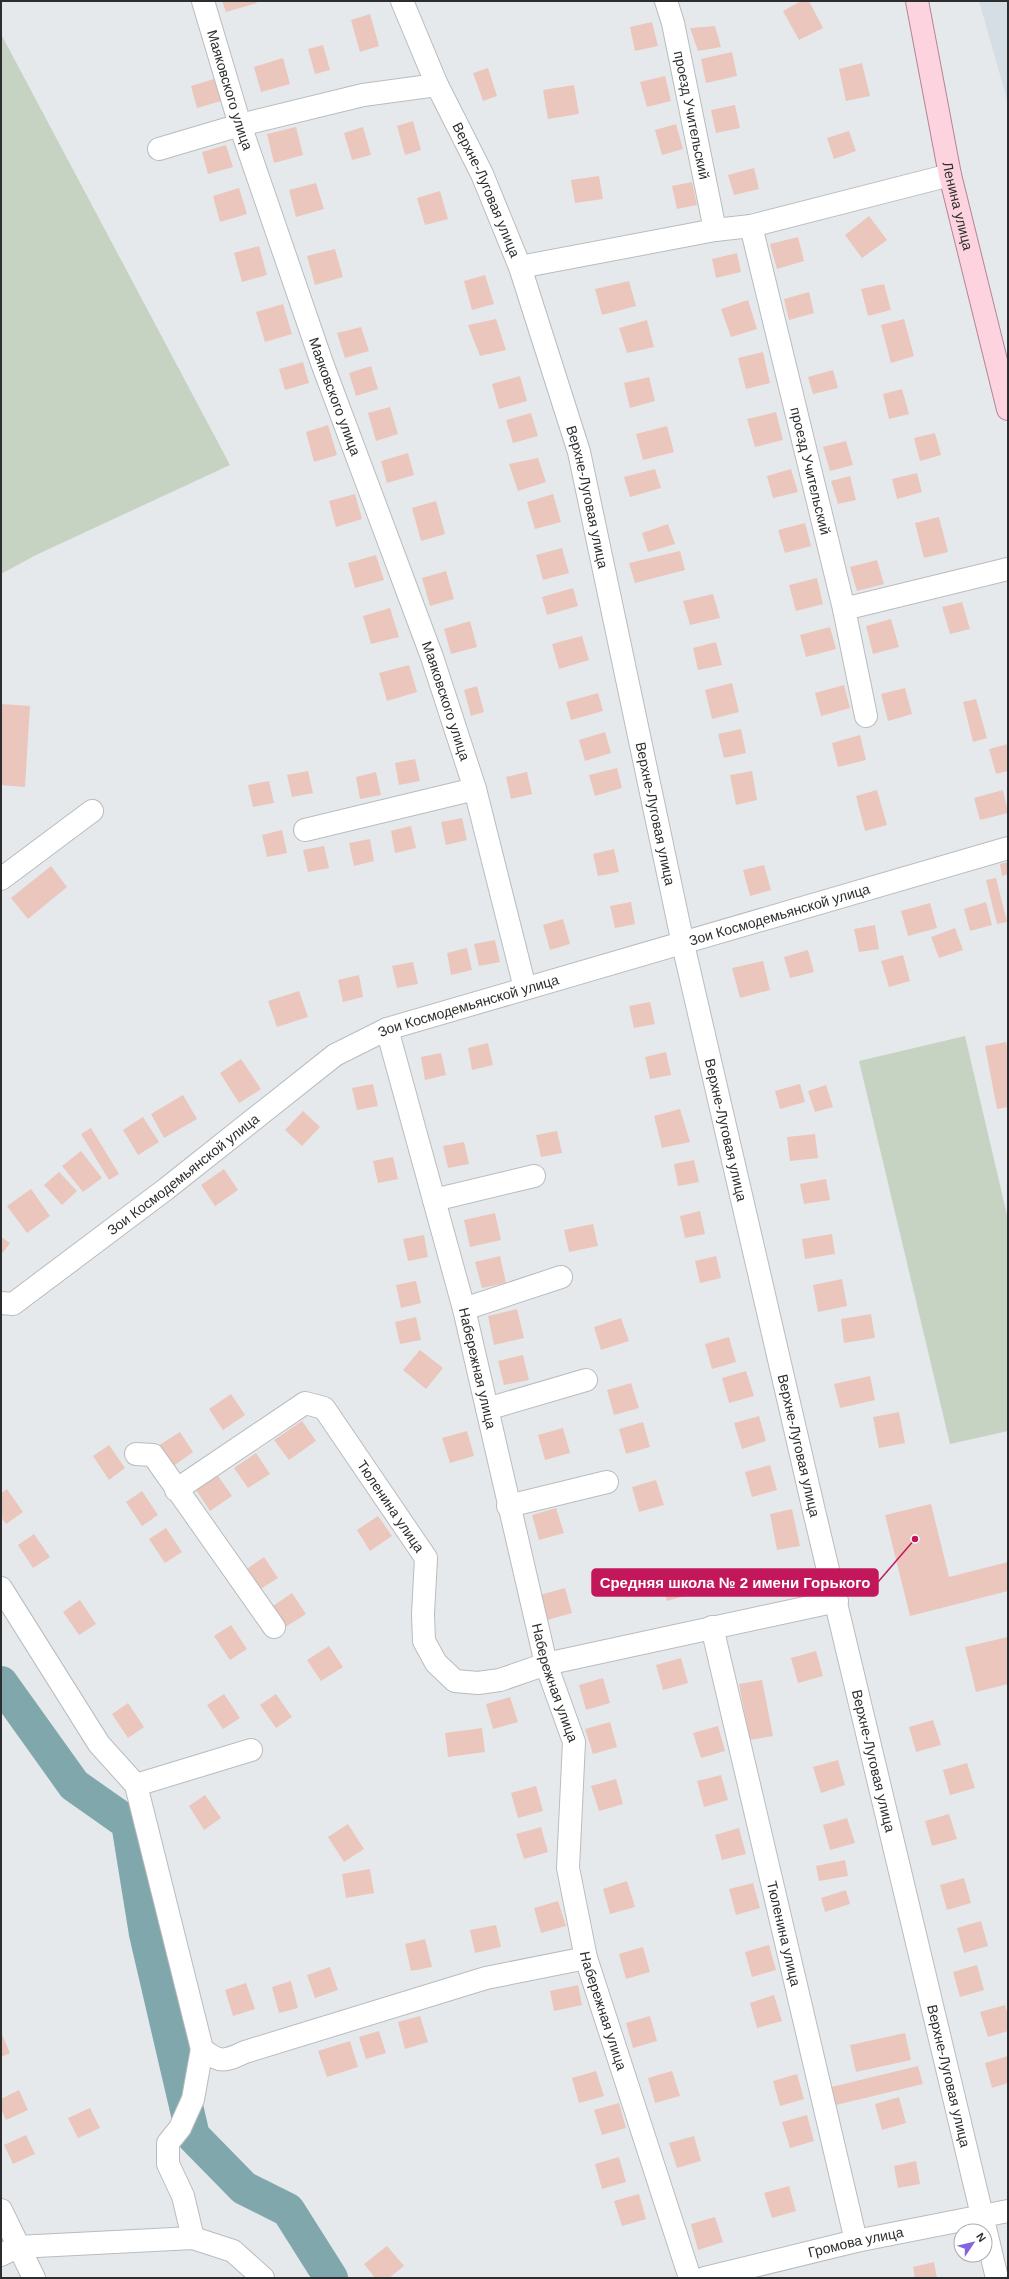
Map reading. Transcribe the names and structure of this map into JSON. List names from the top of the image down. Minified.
{"streets":{"main road":["Ленина улица"],"street":["Маяковского улица","проезд Учительский","Верхне-Луговая улица","Зои Космодемьянской улица","Набережная улица","Тюленина улица","Громова улица"]},"crossings":[["Маяковского улица","Зои Космодемьянской улица"],["Верхне-Луговая улица","Зои Космодемьянской улица"],["Верхне-Луговая улица","Тюленина улица"],["Верхне-Луговая улица","Громова улица"],["Зои Космодемьянской улица","Набережная улица"],["Набережная улица","Тюленина улица"],["Тюленина улица","Громова улица"]],"places":["Средняя школа № 2 имени Горького"],"north":"top right"}
